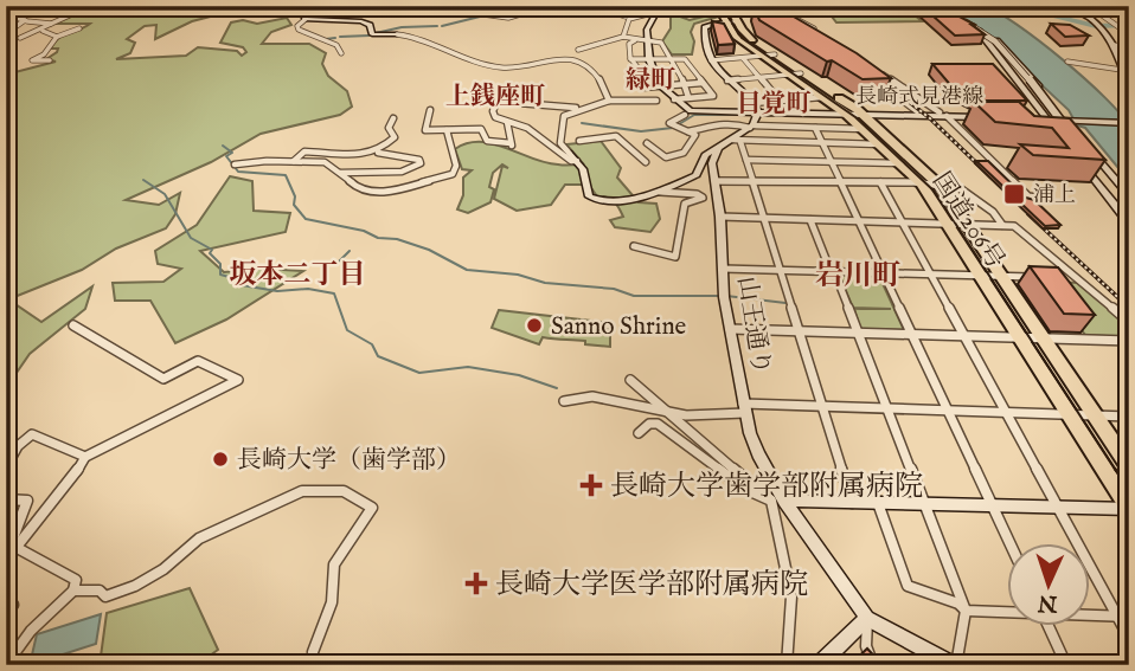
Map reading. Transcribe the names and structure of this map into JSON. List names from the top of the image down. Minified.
{"streets":{"highway":["国道206号"],"street":["長崎式見港線","山王通り"]},"crossings":[["長崎式見港線","国道206号"]],"districts":["緑町","上銭座町","目覚町","坂本二丁目","岩川町"],"places":{"transit":["浦上"],"other":["Sanno Shrine","長崎大学（歯学部）"],"health":["長崎大学歯学部附属病院","長崎大学医学部附属病院"]},"north":"bottom"}
